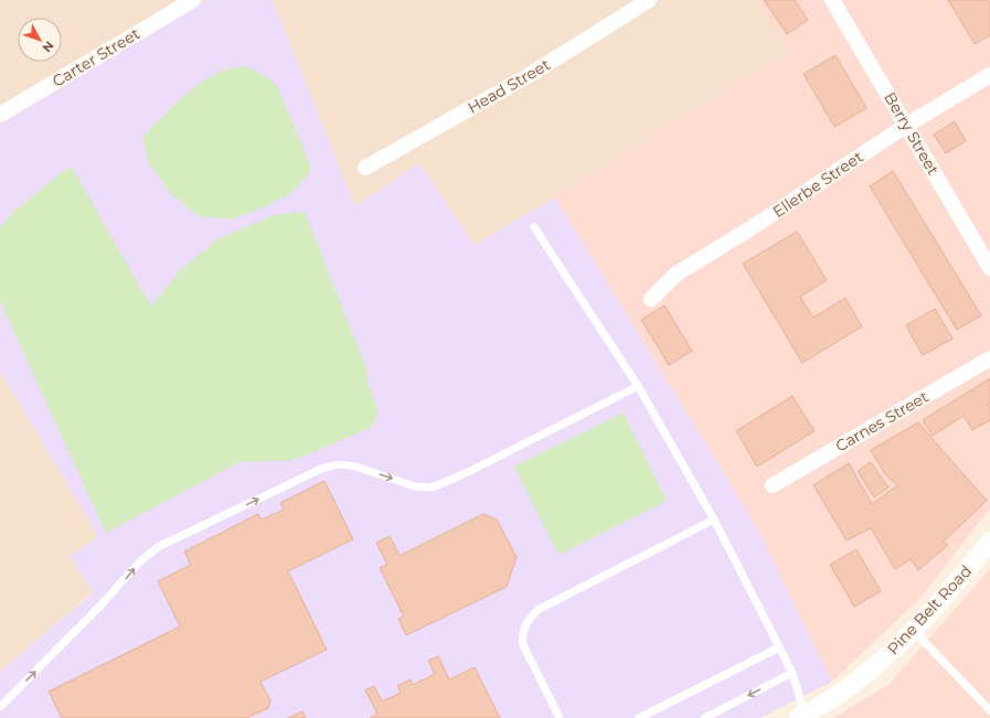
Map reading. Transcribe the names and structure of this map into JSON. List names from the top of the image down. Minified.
{"streets":{"street":["Carter Street","Head Street","Berry Street","Ellerbe Street","Carnes Street","Pine Belt Road"]},"crossings":[["Berry Street","Ellerbe Street"]],"north":"bottom right"}
